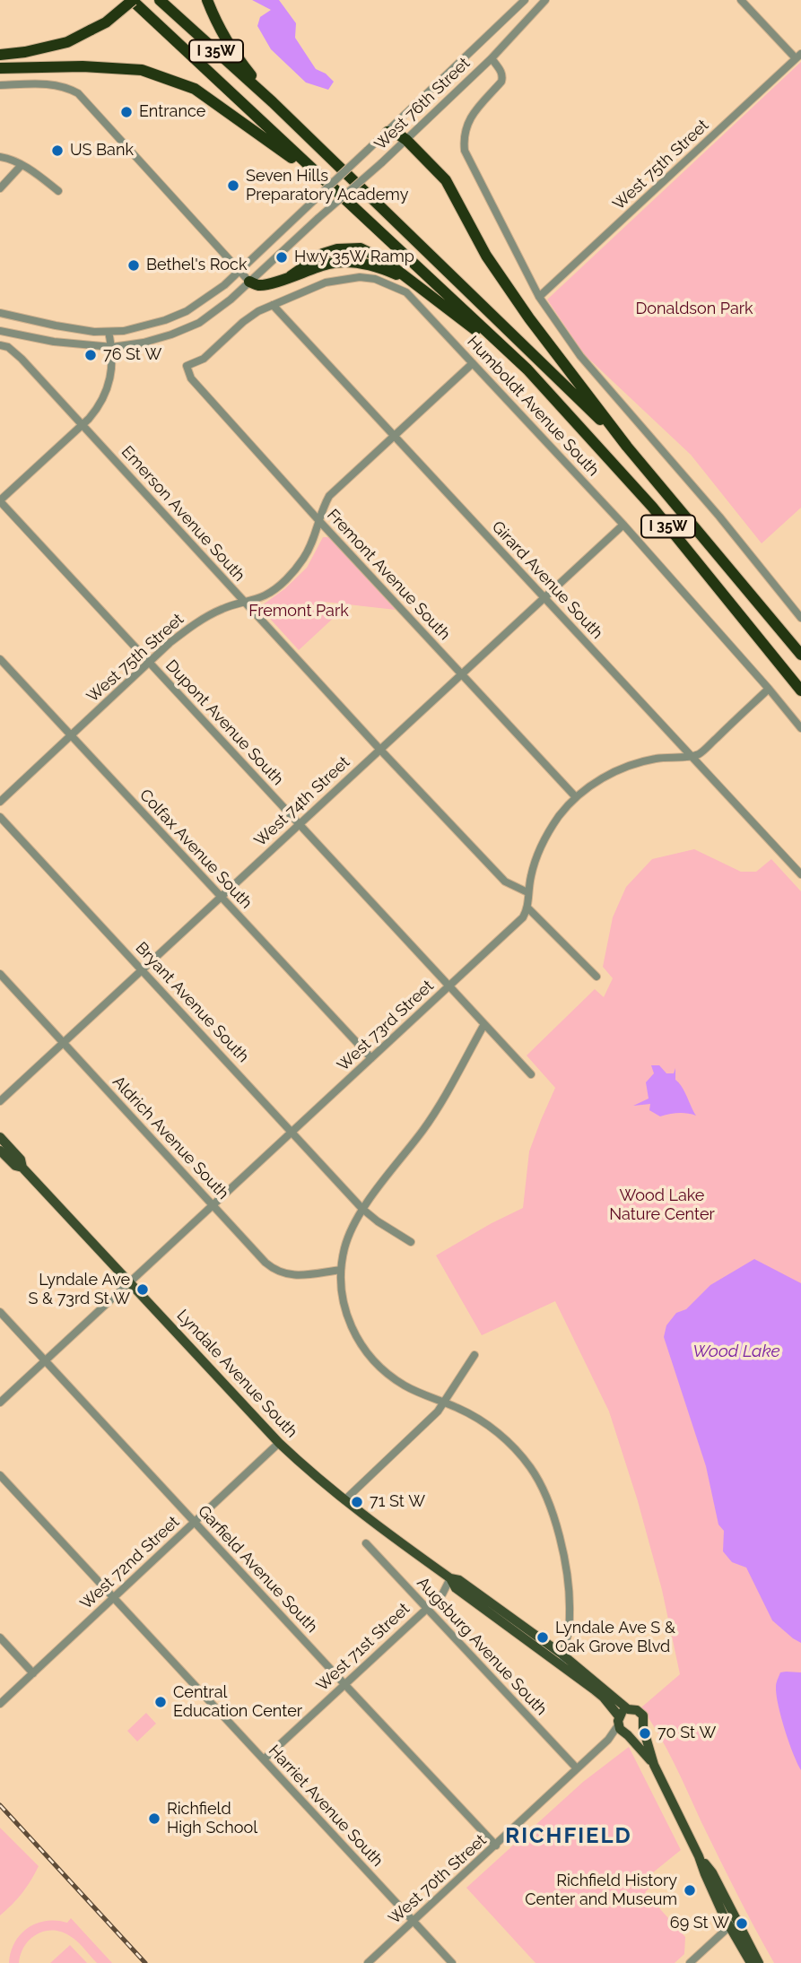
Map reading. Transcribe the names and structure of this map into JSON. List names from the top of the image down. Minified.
{"streets":{"highway":["I 35W"],"main road":["Lyndale Avenue South"],"street":["West 76th Street","West 75th Street","Humboldt Avenue South","Emerson Avenue South","Fremont Avenue South","Girard Avenue South","Dupont Avenue South","West 74th Street","Colfax Avenue South","Bryant Avenue South","West 73rd Street","Aldrich Avenue South","West 72nd Street","Garfield Avenue South","Augsburg Avenue South","West 71st Street","Harriet Avenue South","West 70th Street"]},"crossings":[["West 75th Street","Humboldt Avenue South"],["West 75th Street","Emerson Avenue South"],["West 75th Street","Fremont Avenue South"],["West 75th Street","Girard Avenue South"],["West 75th Street","Dupont Avenue South"],["West 75th Street","Colfax Avenue South"],["Humboldt Avenue South","Fremont Avenue South"],["Humboldt Avenue South","Girard Avenue South"],["Humboldt Avenue South","West 74th Street"],["Emerson Avenue South","West 74th Street"],["Fremont Avenue South","West 74th Street"],["Girard Avenue South","West 74th Street"],["Dupont Avenue South","West 74th Street"],["Dupont Avenue South","West 73rd Street"],["West 74th Street","Colfax Avenue South"],["West 74th Street","Bryant Avenue South"],["West 74th Street","Aldrich Avenue South"],["Colfax Avenue South","West 73rd Street"],["Bryant Avenue South","West 73rd Street"],["West 73rd Street","Aldrich Avenue South"],["West 73rd Street","Lyndale Avenue South"],["West 73rd Street","Garfield Avenue South"],["Lyndale Avenue South","West 72nd Street"],["Lyndale Avenue South","West 71st Street"],["Lyndale Avenue South","West 70th Street"],["West 72nd Street","Garfield Avenue South"],["West 72nd Street","Harriet Avenue South"],["Garfield Avenue South","West 71st Street"],["Garfield Avenue South","West 70th Street"],["Augsburg Avenue South","West 71st Street"],["Augsburg Avenue South","West 70th Street"],["West 71st Street","Harriet Avenue South"],["Harriet Avenue South","West 70th Street"]],"districts":["RICHFIELD"],"water":["Wood Lake"],"parks":["Donaldson Park","Fremont Park","Wood Lake Nature Center"],"places":["Entrance","US Bank","Seven Hills Preparatory Academy","Hwy 35W Ramp","Bethel's Rock","76 St W","Lyndale Ave S & 73rd St W","71 St W","Lyndale Ave S & Oak Grove Blvd","Central Education Center","70 St W","Richfield High School","Richfield History Center and Museum","69 St W"]}
